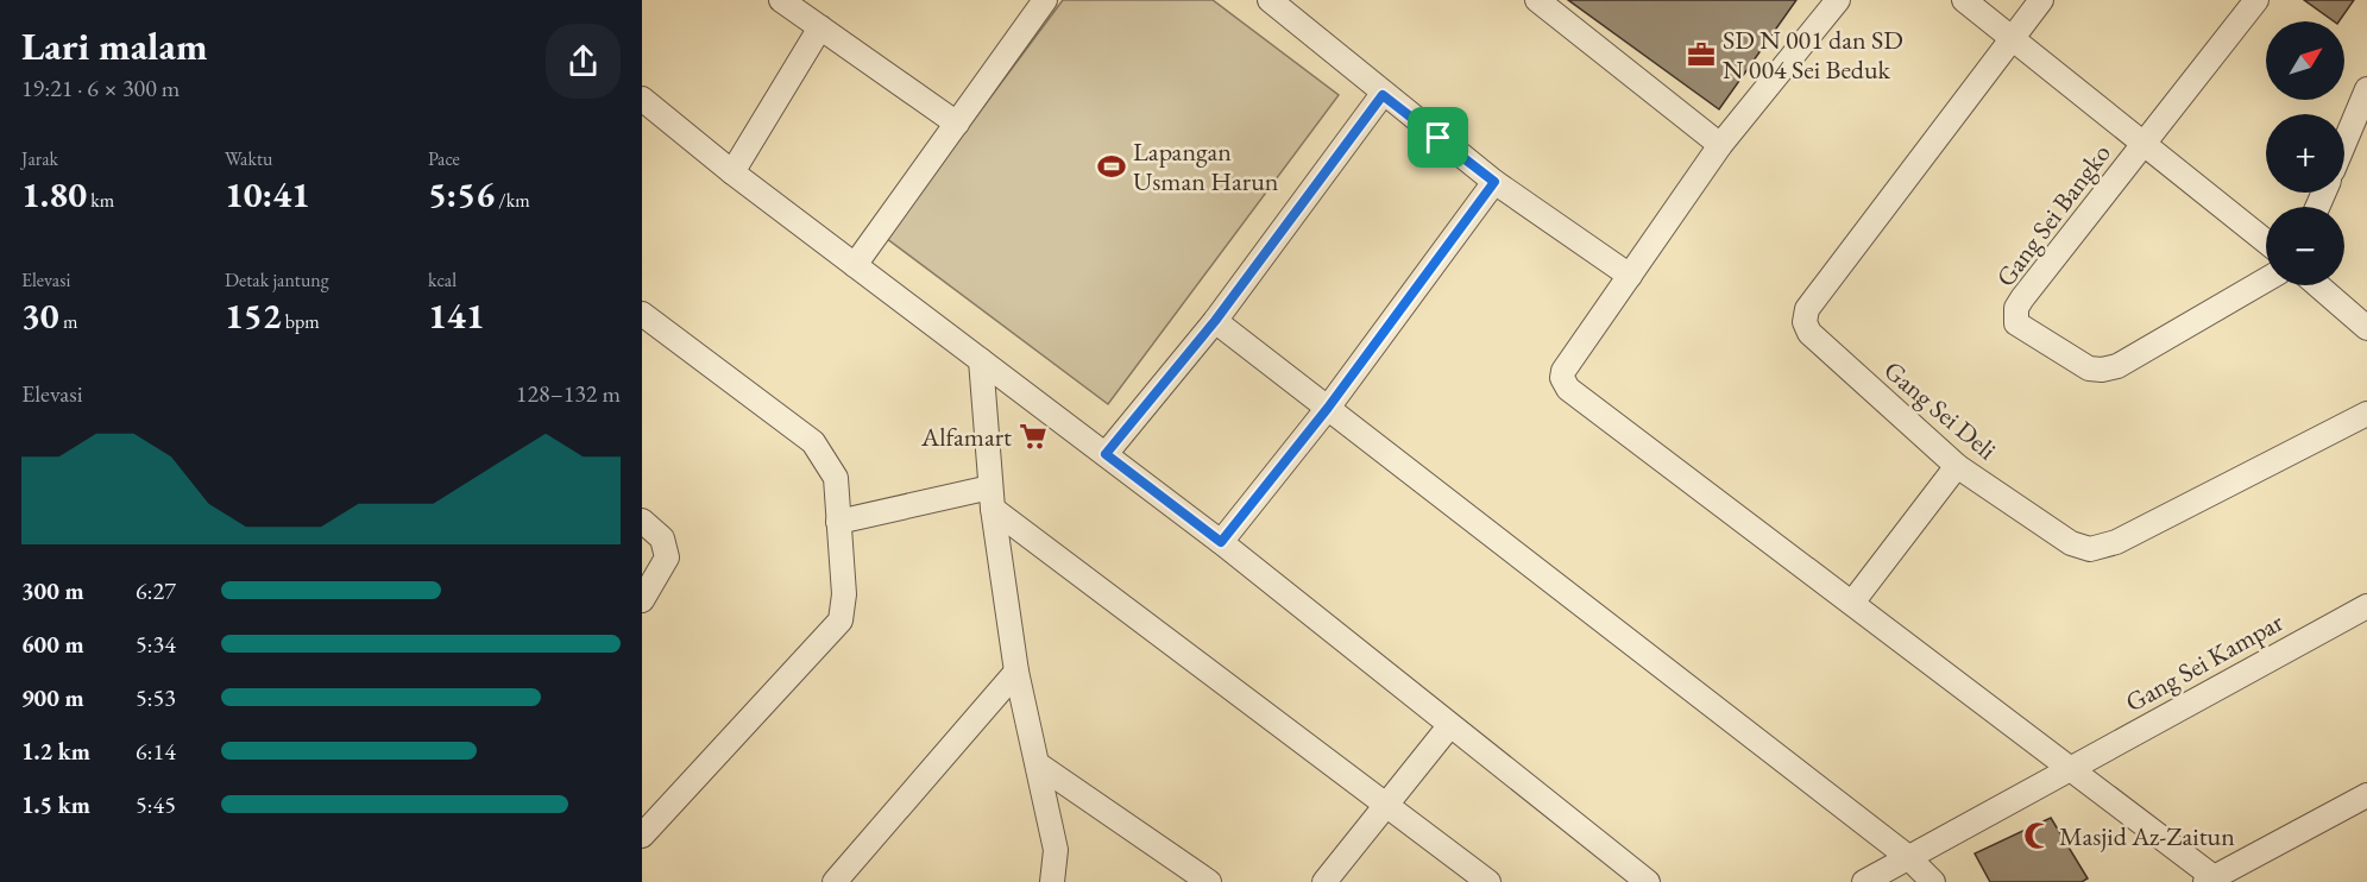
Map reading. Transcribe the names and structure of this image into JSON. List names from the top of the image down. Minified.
{"streets":{"street":["Gang Sei Bangko","Gang Sei Deli","Gang Sei Kampar"]},"places":{"office":["SD N 001 dan SD N 004 Sei Beduk"],"sports":["Lapangan Usman Harun"],"supermarket":["Alfamart"],"mosque":["Masjid Az-Zaitun"]},"north":"top right","page":{"heading":["Lari malam","19:21 · 6 × 300 m"],"map_buttons":["+","−"],"stats":[["Jarak","1.80 km"],["Waktu","10:41"],["Pace","5:56 /km"],["Elevasi","30 m"],["Detak jantung","152 bpm"],["kcal","141"]],"chart":["Elevasi","128–132 m"],"list":[{"name":"300 m","note":"6:27"},{"name":"600 m","note":"5:34"},{"name":"900 m","note":"5:53"},{"name":"1.2 km","note":"6:14"},{"name":"1.5 km","note":"5:45"}]}}
